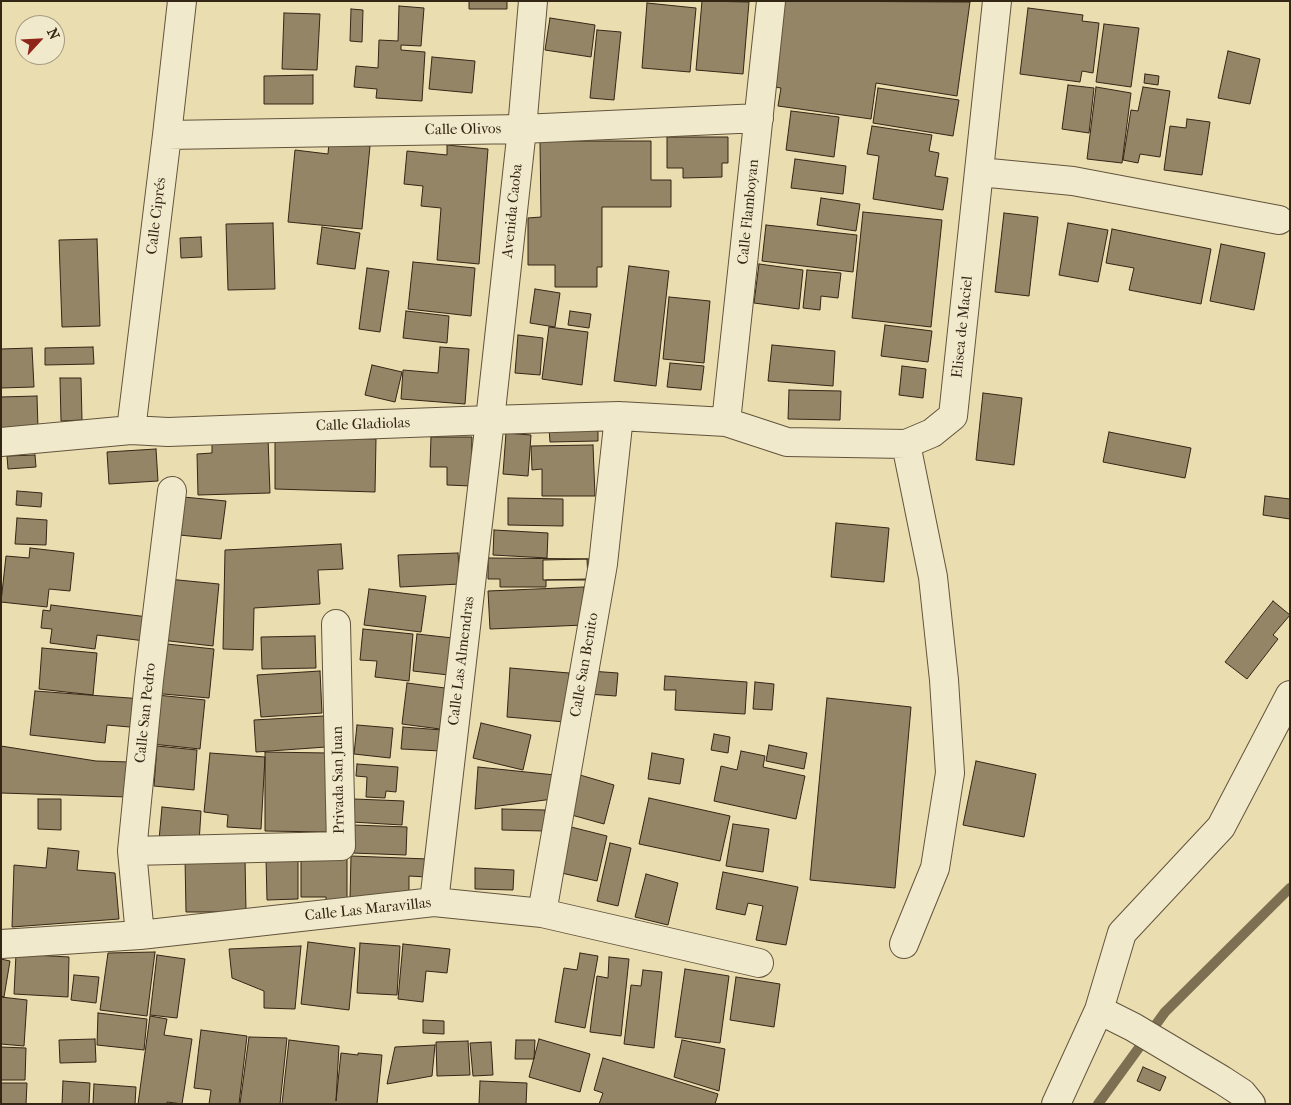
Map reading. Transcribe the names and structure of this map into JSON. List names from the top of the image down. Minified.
{"streets":{"street":["Calle Olivos","Avenida Caoba","Calle Flamboyan","Calle Ciprés","Elisea de Maciel","Calle Gladiolas","Calle Las Almendras","Calle San Benito","Calle San Pedro","Privada San Juan","Calle Las Maravillas"]},"crossings":[["Calle Olivos","Avenida Caoba"],["Calle Olivos","Calle Flamboyan"],["Calle Olivos","Calle Ciprés"],["Avenida Caoba","Calle Gladiolas"],["Avenida Caoba","Calle Las Almendras"],["Calle Flamboyan","Elisea de Maciel"],["Calle Flamboyan","Calle Gladiolas"],["Calle Ciprés","Calle Gladiolas"],["Elisea de Maciel","Calle Gladiolas"],["Calle Gladiolas","Calle Las Almendras"],["Calle Gladiolas","Calle San Benito"],["Calle Las Almendras","Calle Las Maravillas"],["Calle San Benito","Calle Las Maravillas"],["Calle San Pedro","Privada San Juan"],["Calle San Pedro","Calle Las Maravillas"]],"north":"top right"}
